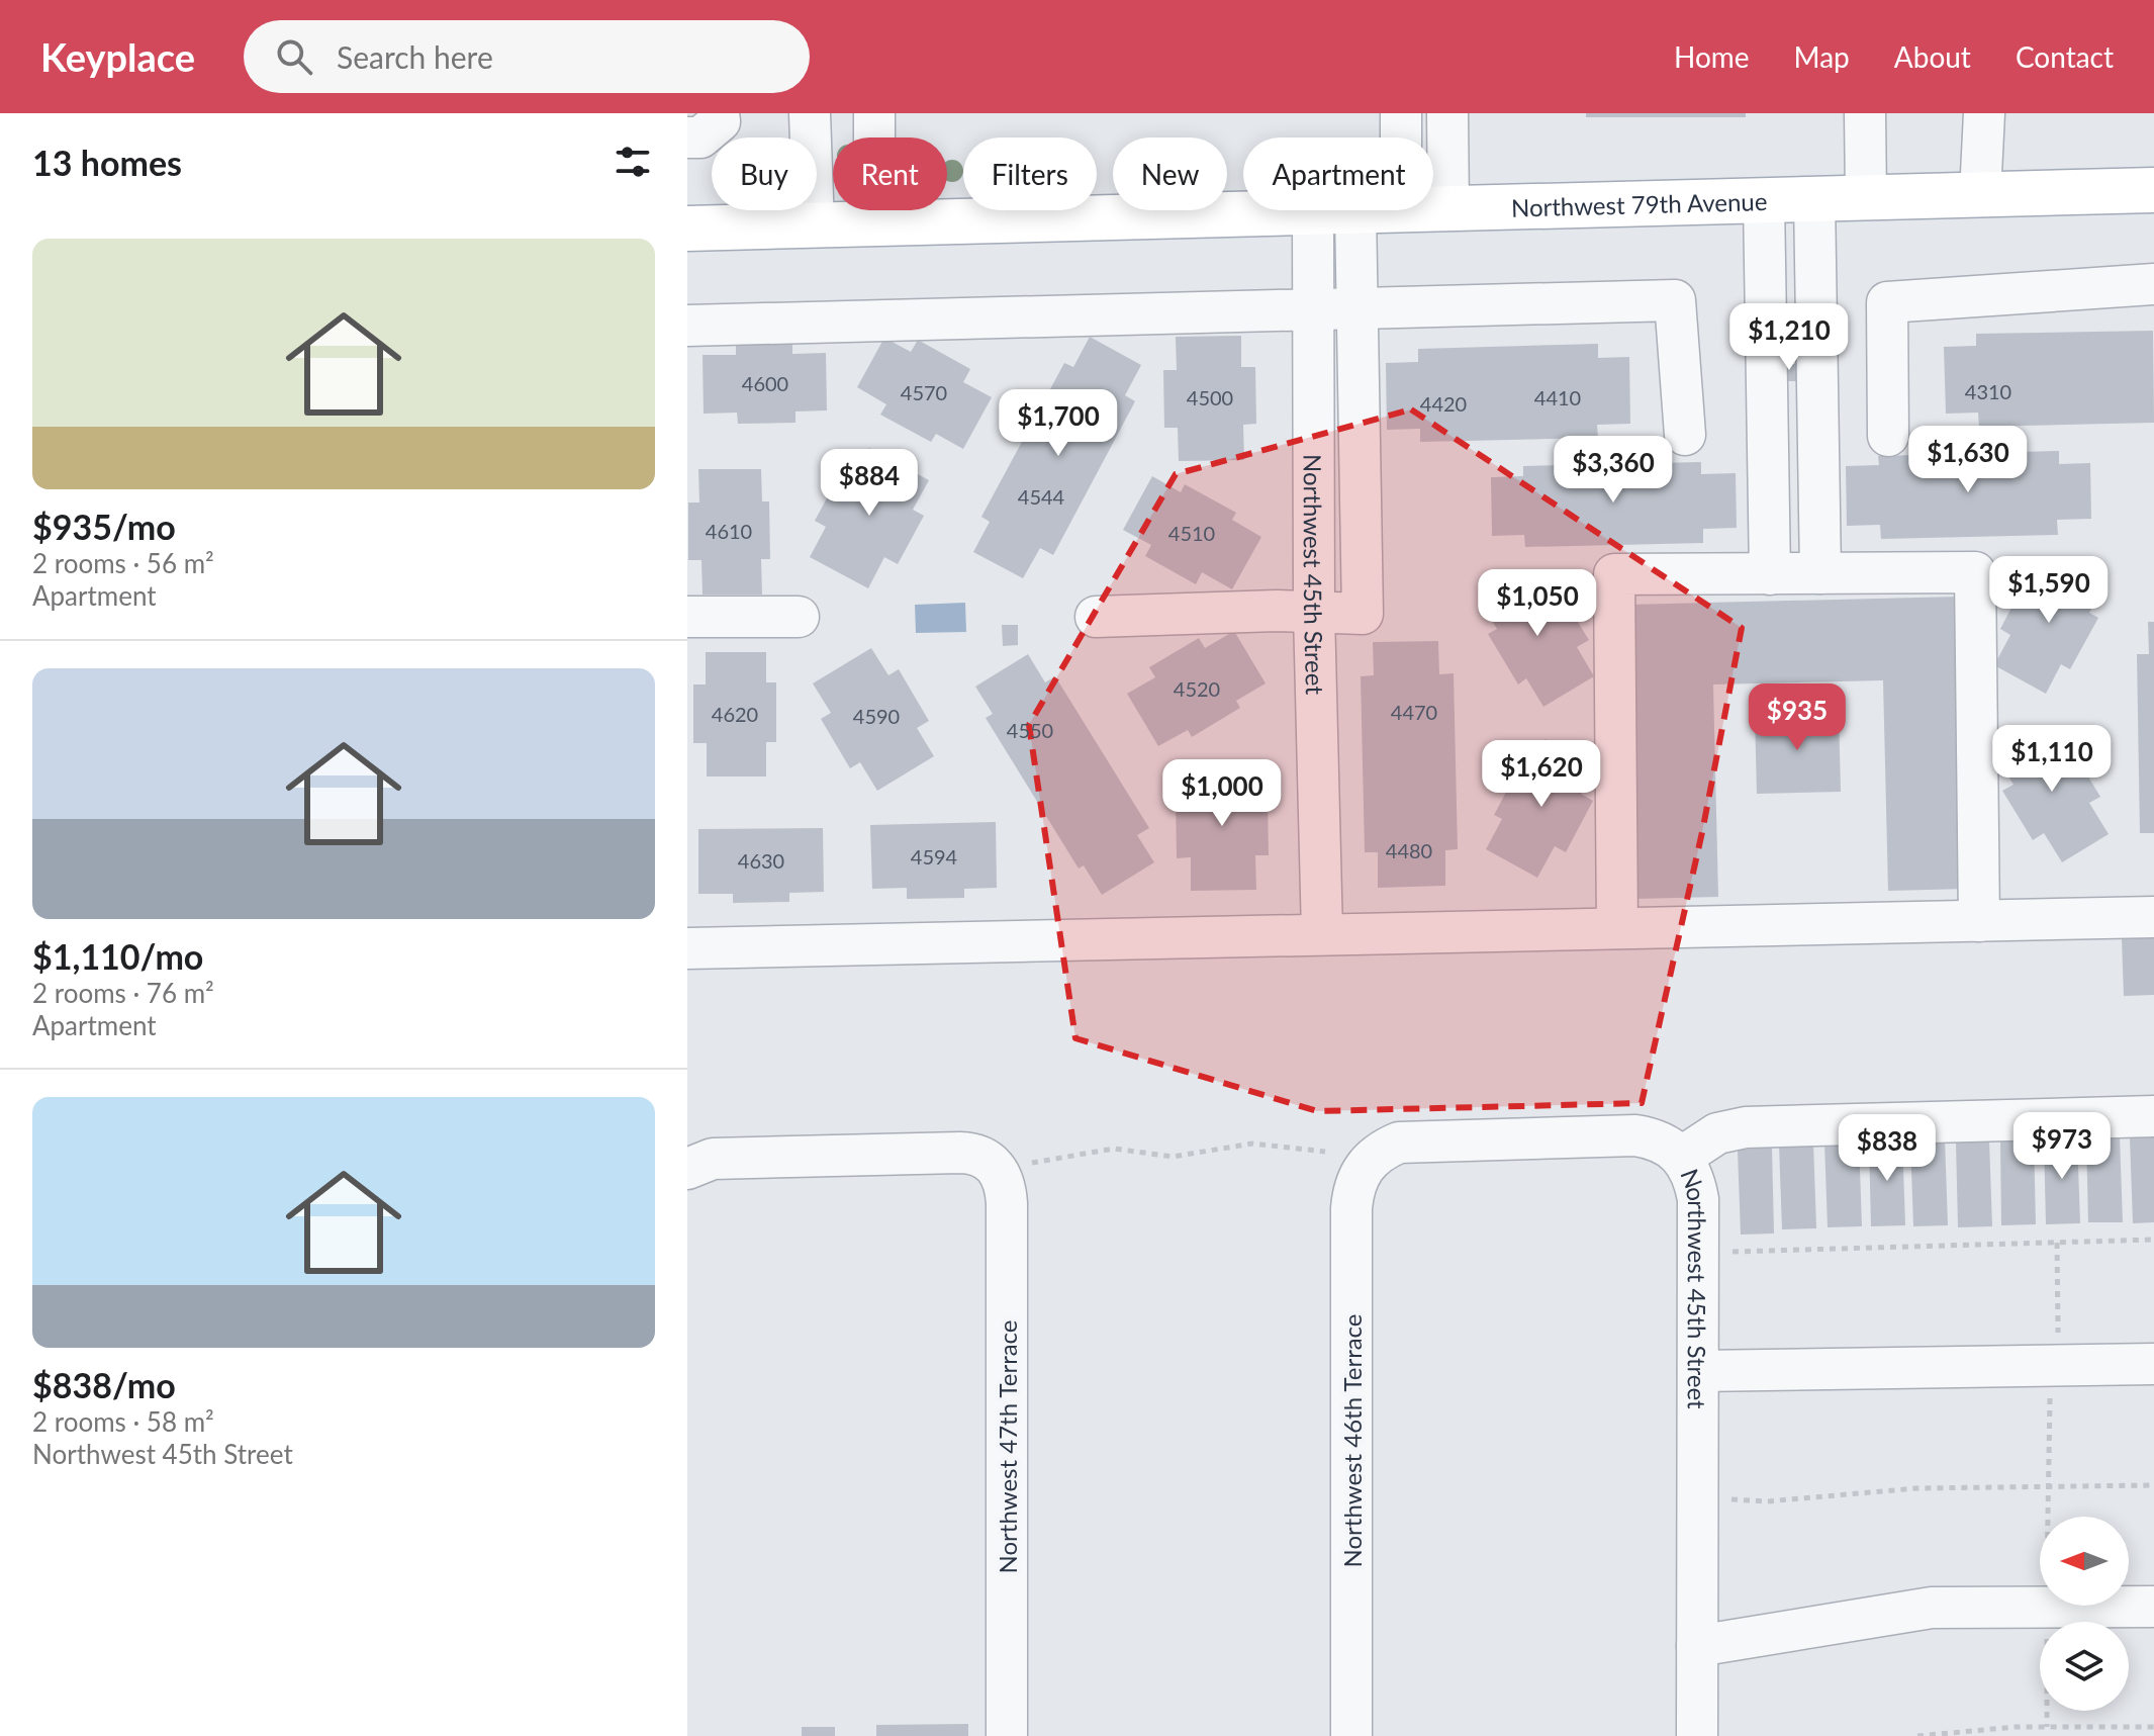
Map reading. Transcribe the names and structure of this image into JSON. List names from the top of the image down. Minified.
{"streets":{"main road":["Northwest 79th Avenue"],"street":["Northwest 45th Street","Northwest 46th Terrace","Northwest 47th Terrace"]},"crossings":[["Northwest 79th Avenue","Northwest 45th Street"],["Northwest 45th Street","Northwest 46th Terrace"]],"house_numbers":["4600","4310","4570","4500","4410","4420","4544","4610","4510","4520","4470","4620","4590","4550","4480","4594","4630"],"north":"left","page":{"header":"Keyplace","search":"Search here","nav":["Home","Map","About","Contact"],"heading":"13 homes","chip":["Buy","Rent","Filters","New","Apartment"],"list":[{"name":"$935/mo","note":"2 rooms · 56 m² · Apartment"},{"name":"$1,110/mo","note":"2 rooms · 76 m² · Apartment"},{"name":"$838/mo","note":"2 rooms · 58 m² · Northwest 45th Street"}],"price":["$1,210","$1,700","$1,630","$3,360","$884","$1,590","$1,050","$935","$1,110","$1,620","$1,000","$973","$838"]}}
